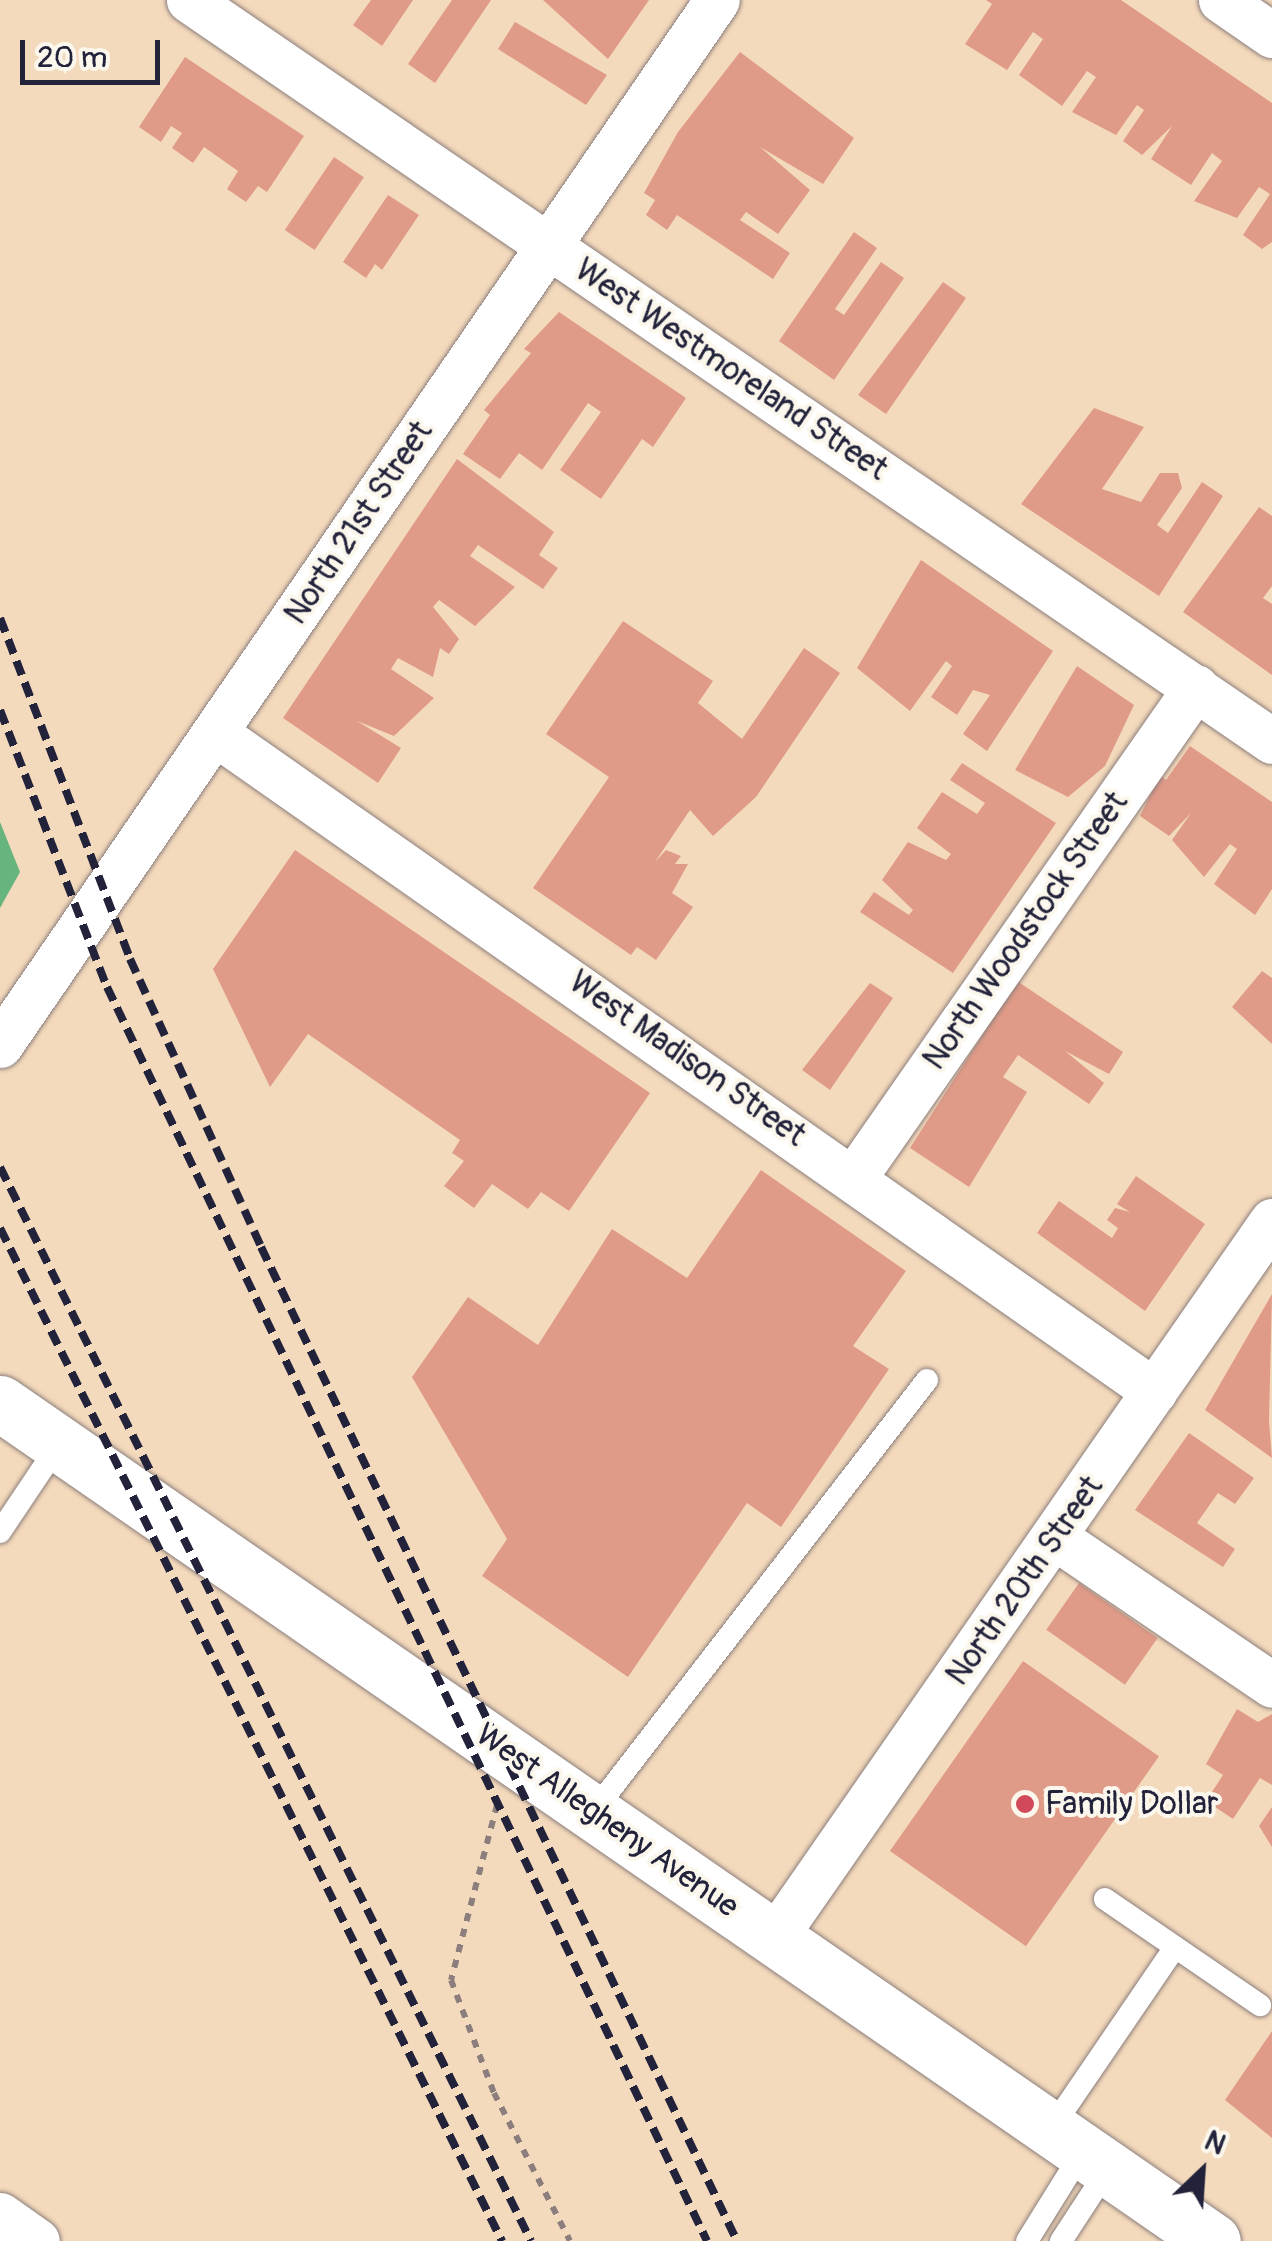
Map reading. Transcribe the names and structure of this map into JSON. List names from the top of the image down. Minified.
{"streets":{"main road":["West Allegheny Avenue"],"street":["West Westmoreland Street","North 21st Street","North Woodstock Street","West Madison Street","North 20th Street"]},"crossings":[["West Westmoreland Street","North 21st Street"],["West Westmoreland Street","North Woodstock Street"],["North 21st Street","West Madison Street"],["North Woodstock Street","West Madison Street"],["West Madison Street","North 20th Street"],["North 20th Street","West Allegheny Avenue"]],"places":["Family Dollar"],"scale_bar":"20 m","north":"top right"}
